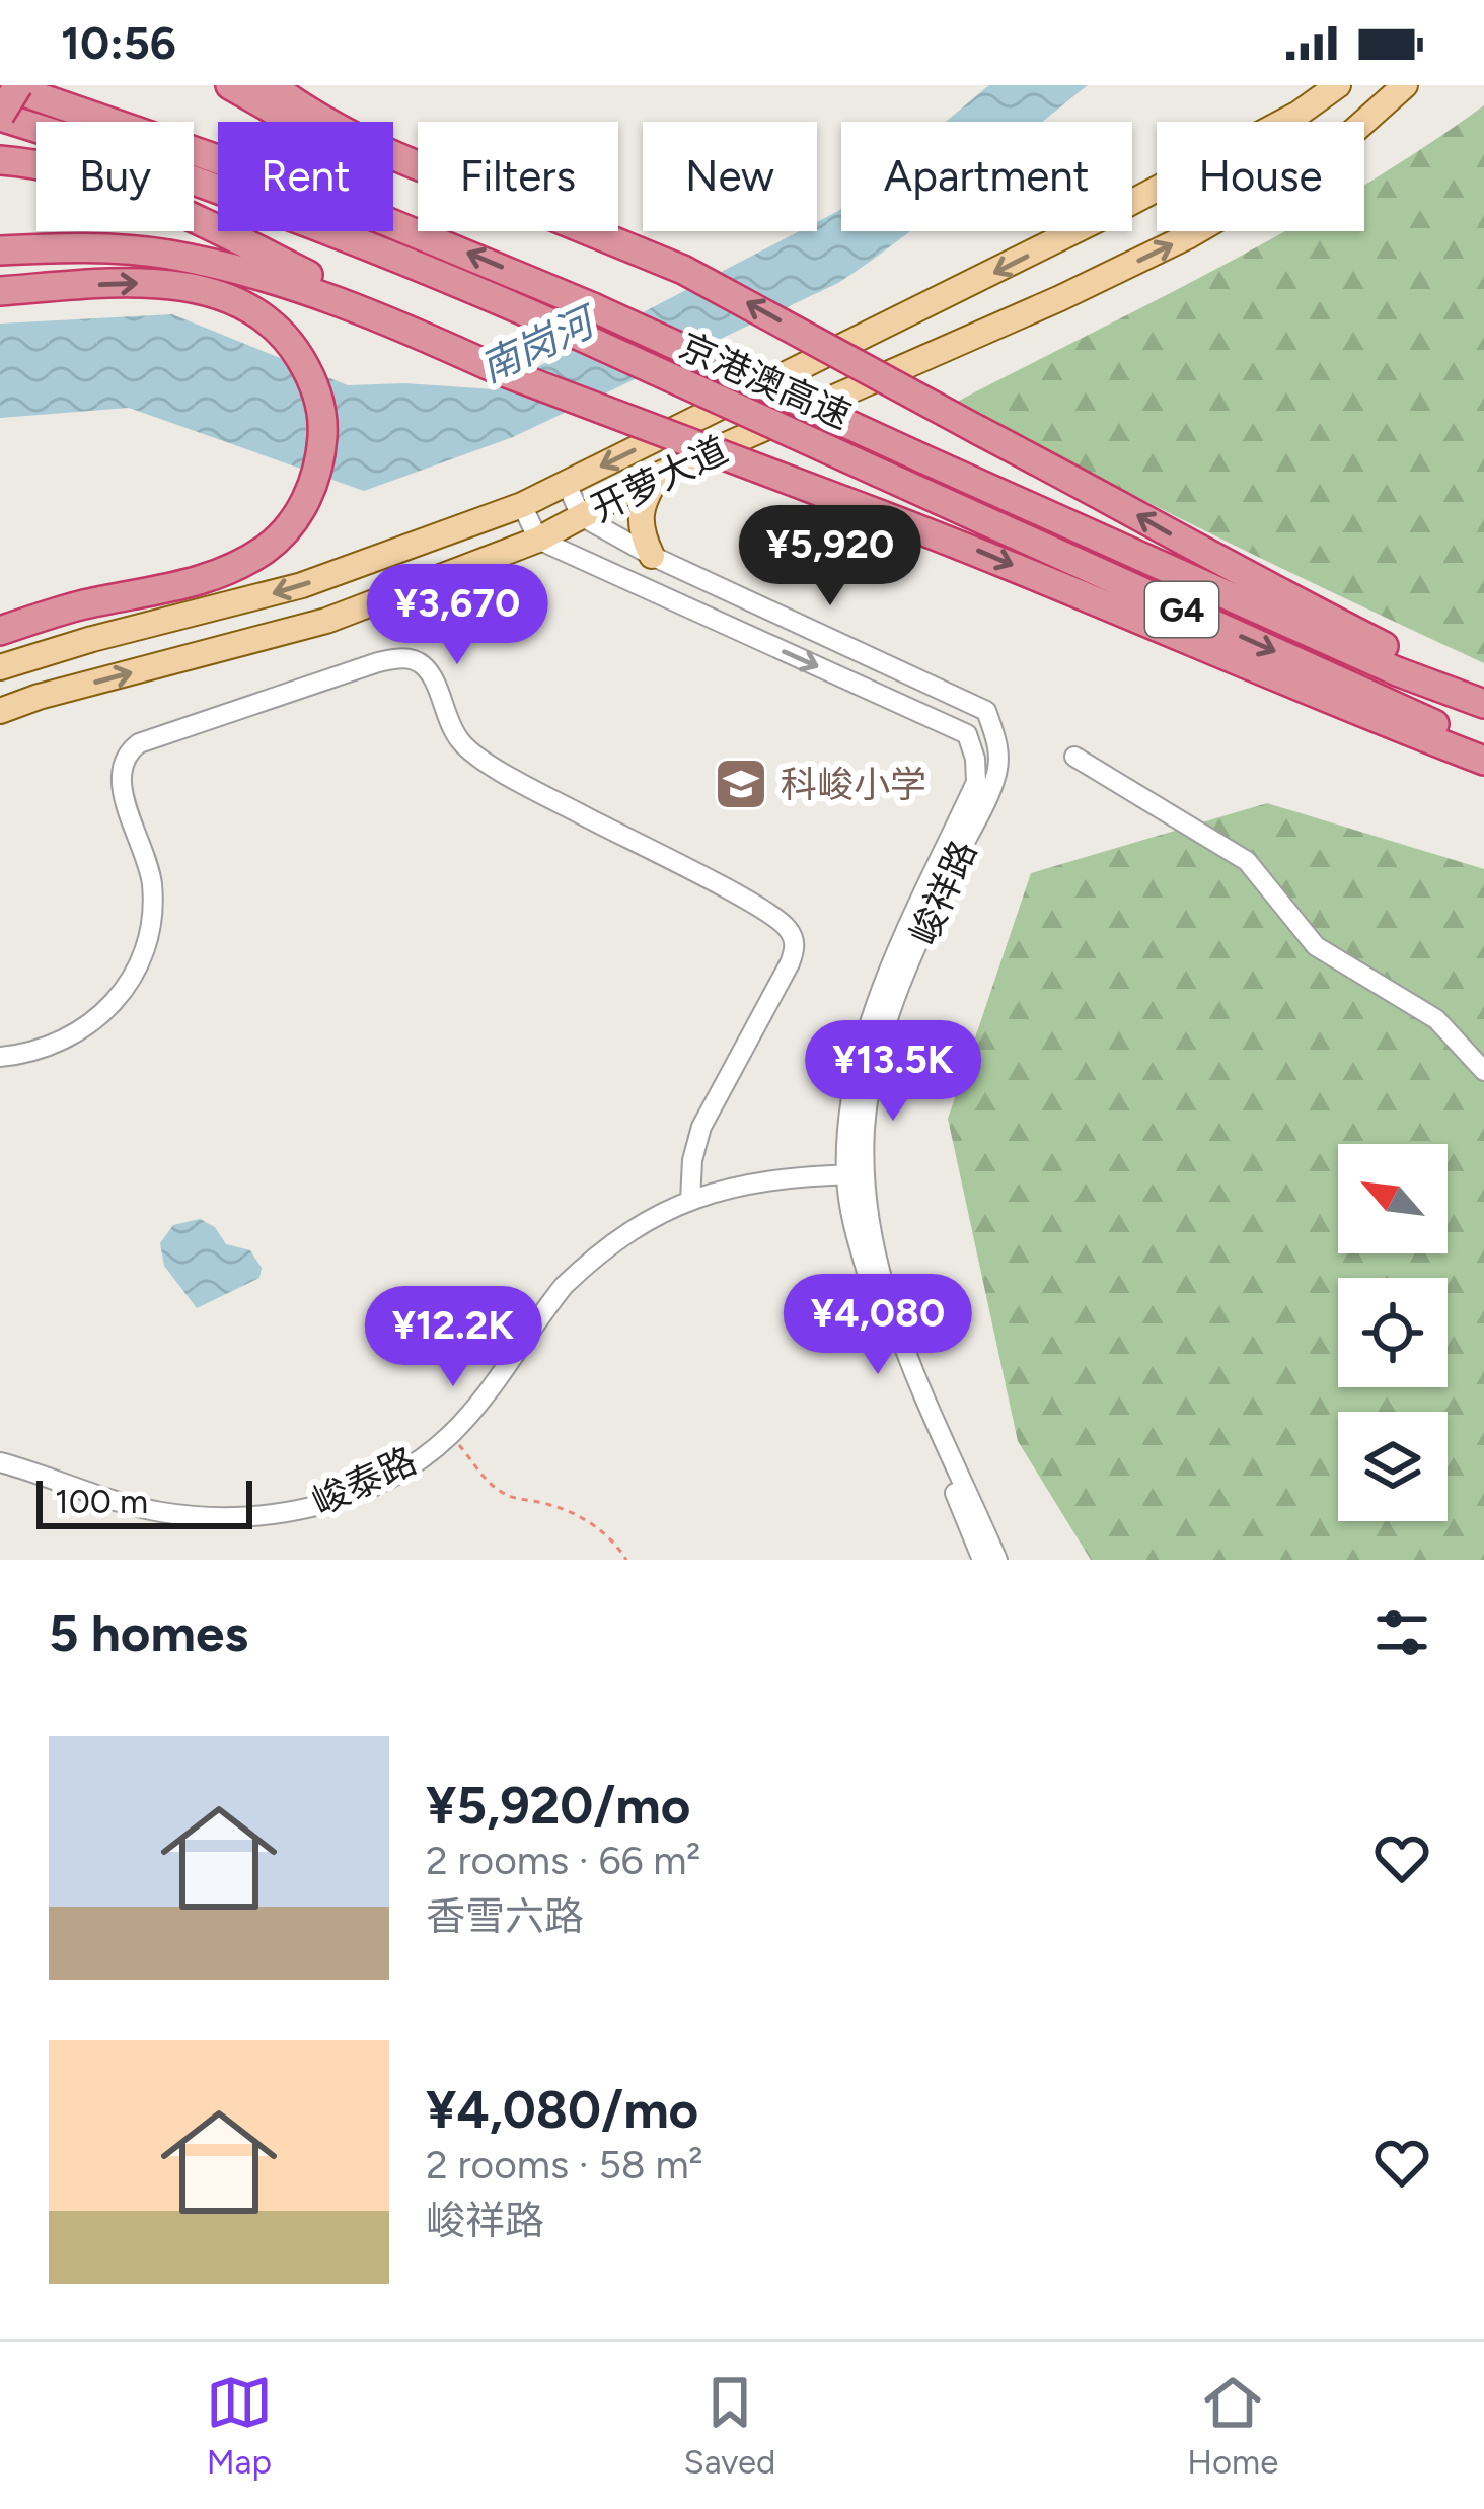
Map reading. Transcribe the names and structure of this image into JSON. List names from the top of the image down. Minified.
{"streets":{"highway":["京港澳高速","G4"],"main road":["开萝大道"],"street":["峻祥路","峻泰路"]},"crossings":[["开萝大道","峻祥路"],["峻祥路","峻泰路"]],"water":["南岗河"],"places":{"school or university":["科峻小学"]},"scale_bar":"100 m","north":"top left","page":{"status":"10:56","chip":["Buy","Rent","Filters","New","Apartment","House"],"price":["¥5,920","¥3,670","¥13.5K","¥4,080","¥12.2K"],"scale":"100 m","heading":"5 homes","list":[{"name":"¥5,920/mo","note":"2 rooms · 66 m² · 香雪六路"},{"name":"¥4,080/mo","note":"2 rooms · 58 m² · 峻祥路"}],"tabs":["Map","Saved","Home"]}}
